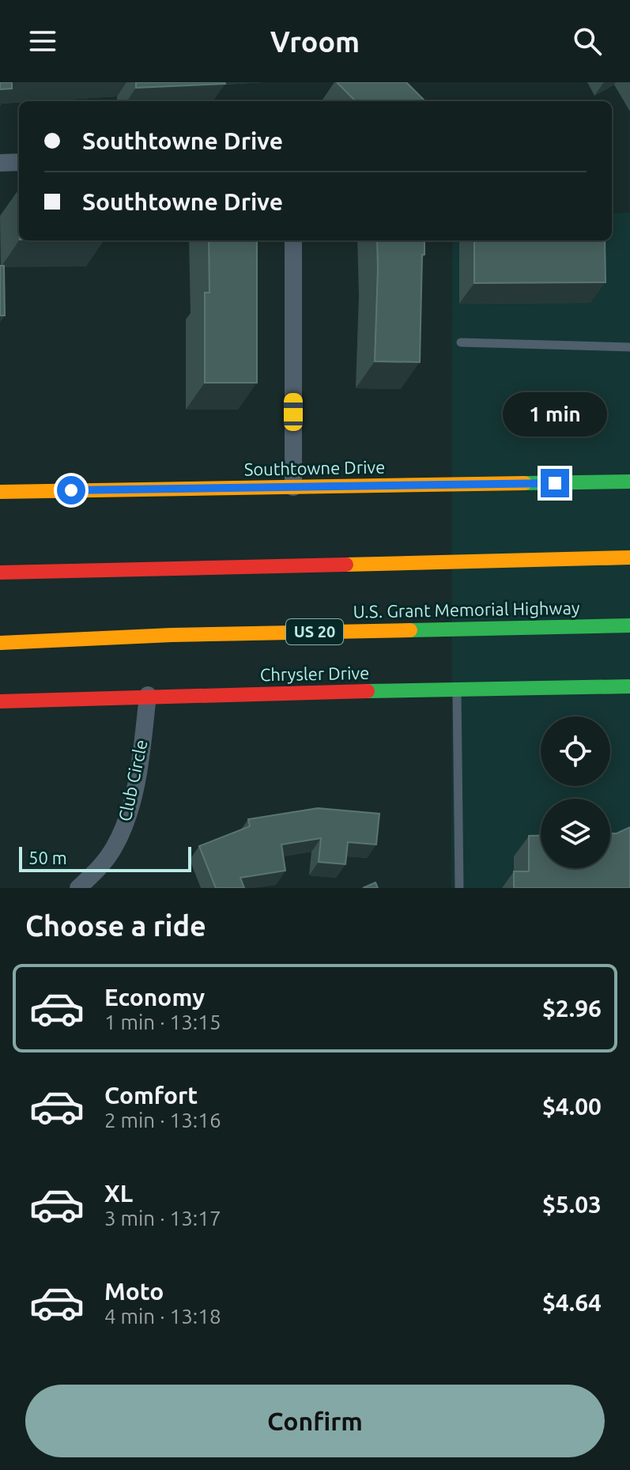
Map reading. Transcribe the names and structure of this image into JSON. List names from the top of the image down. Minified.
{"streets":{"street":["Southtowne Drive","U.S. Grant Memorial Highway","US 20","Chrysler Drive","Club Circle"]},"crossings":[["Chrysler Drive","Club Circle"]],"scale_bar":"50 m","page":{"header":"Vroom","banner":["Southtowne Drive","Southtowne Drive"],"bubble":"1 min","scale":"50 m","heading":"Choose a ride","list":[{"name":"Economy","note":"1 min · 13:15","value":"$2.96"},{"name":"Comfort","note":"2 min · 13:16","value":"$4.00"},{"name":"XL","note":"3 min · 13:17","value":"$5.03"},{"name":"Moto","note":"4 min · 13:18","value":"$4.64"}],"buttons":"Confirm"}}
